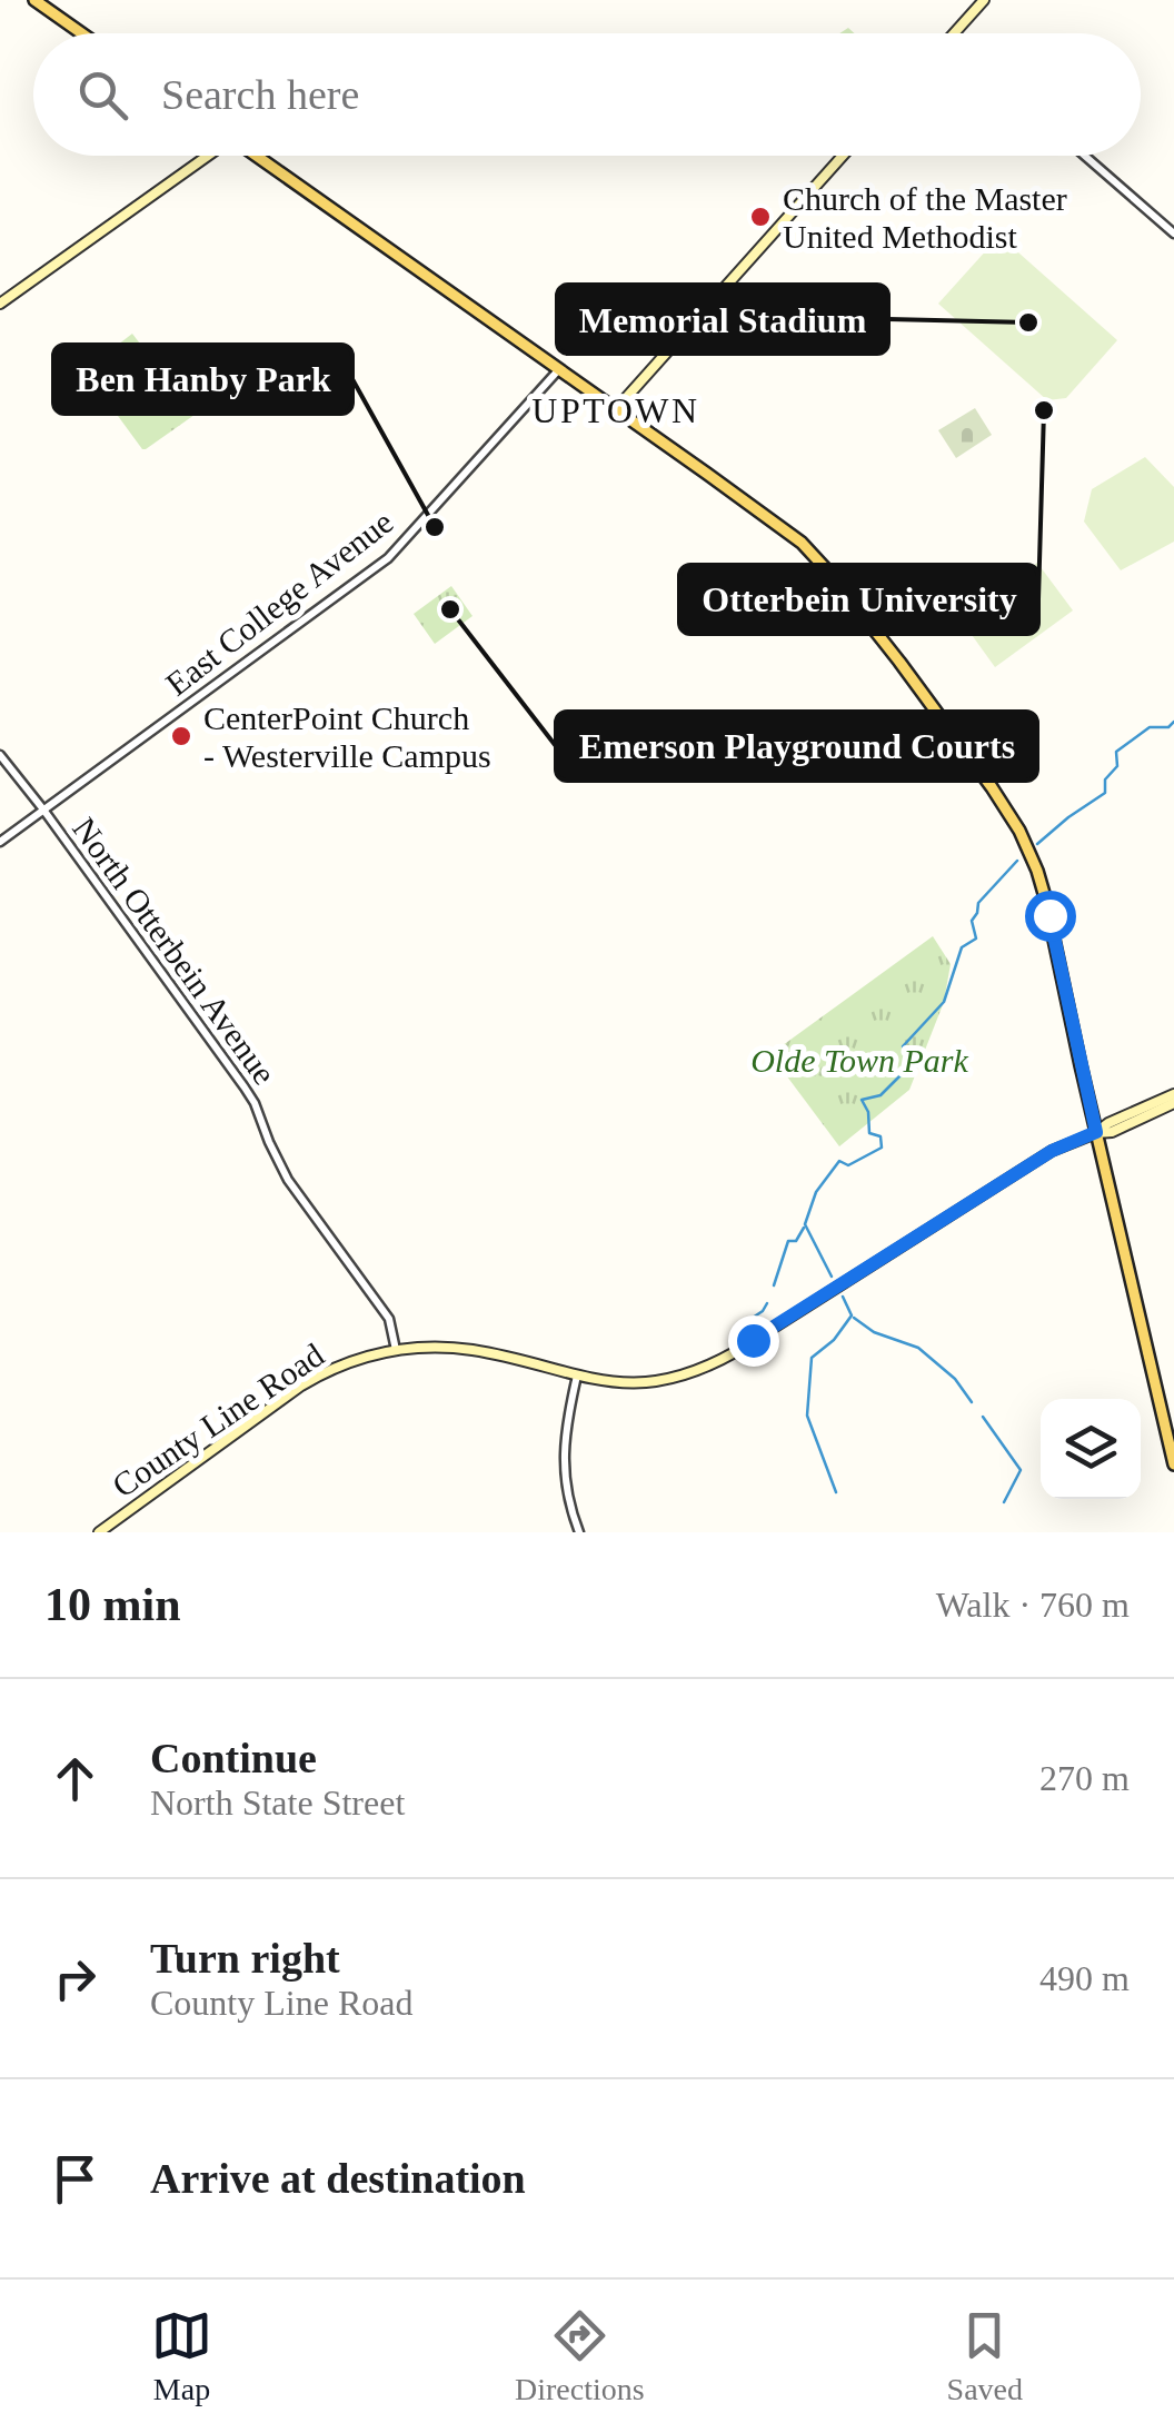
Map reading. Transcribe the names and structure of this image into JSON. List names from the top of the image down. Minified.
{"streets":{"main road":["County Line Road"],"street":["East College Avenue","North Otterbein Avenue"]},"crossings":[["East College Avenue","North Otterbein Avenue"],["North Otterbein Avenue","County Line Road"]],"districts":["UPTOWN"],"parks":["Olde Town Park"],"places":["Church of the Master United Methodist","Memorial Stadium","Otterbein University","Ben Hanby Park","Emerson Playground Courts","CenterPoint Church - Westerville Campus"],"page":{"search":"Search here","heading":["10 min","Walk · 760 m"],"list":[["Continue","North State Street","270 m"],["Turn right","County Line Road","490 m"],"Arrive at destination"],"nav":["Map","Directions","Saved"]}}
